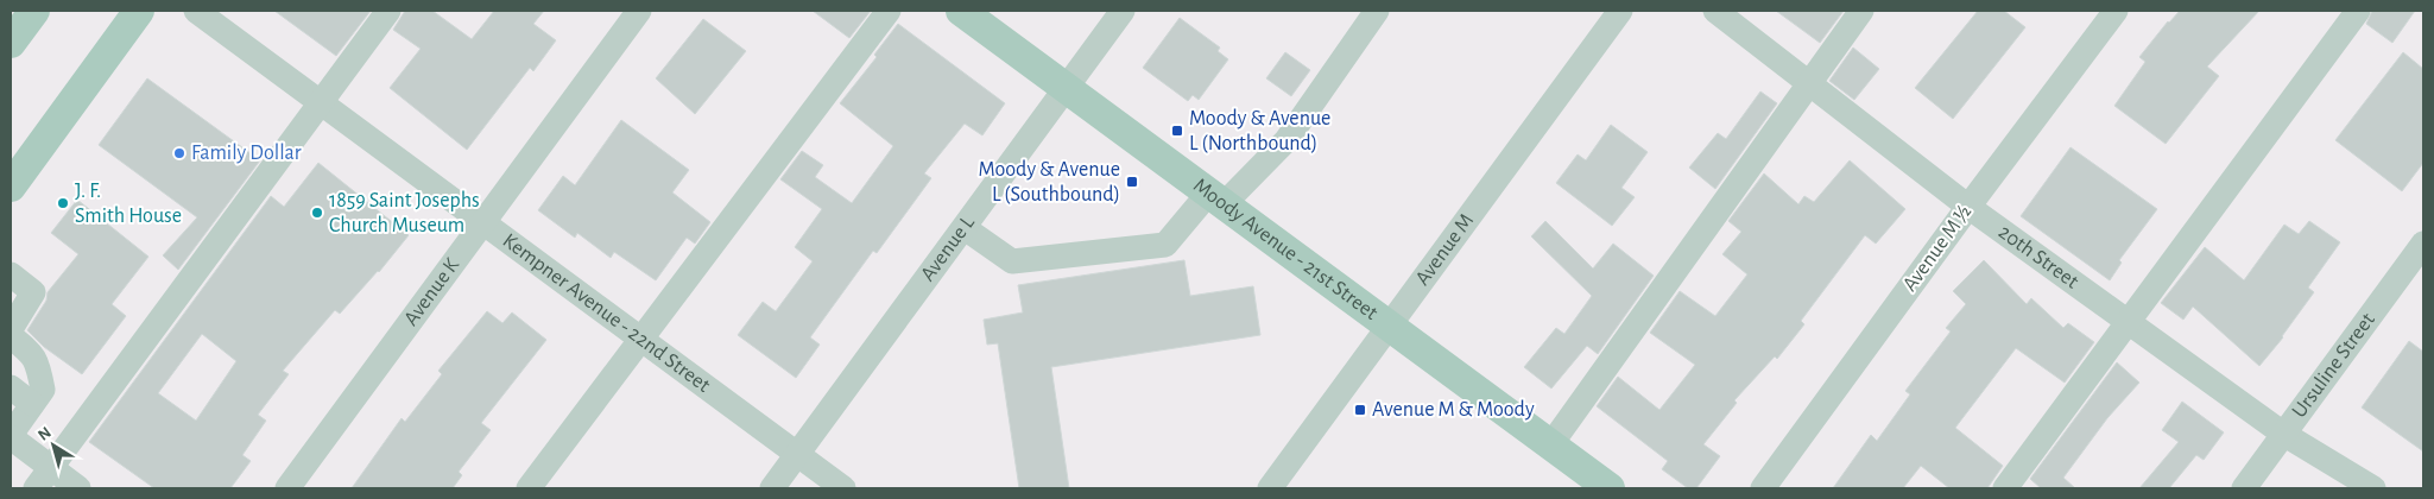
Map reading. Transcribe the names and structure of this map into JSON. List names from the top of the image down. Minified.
{"streets":{"main road":["Moody Avenue - 21st Street"],"street":["Avenue M ½","Avenue L","Avenue M","20th Street","Avenue K","Kempner Avenue - 22nd Street","Ursuline Street"]},"crossings":[["Avenue M ½","20th Street"],["Avenue L","Moody Avenue - 21st Street"],["Avenue L","Kempner Avenue - 22nd Street"],["Moody Avenue - 21st Street","Avenue M"],["20th Street","Ursuline Street"],["Avenue K","Kempner Avenue - 22nd Street"]],"places":{"transit":["Moody & Avenue L (Northbound)","Moody & Avenue L (Southbound)","Avenue M & Moody"],"other":["Family Dollar","J. F. Smith House","1859 Saint Josephs Church Museum"]},"north":"top left"}
